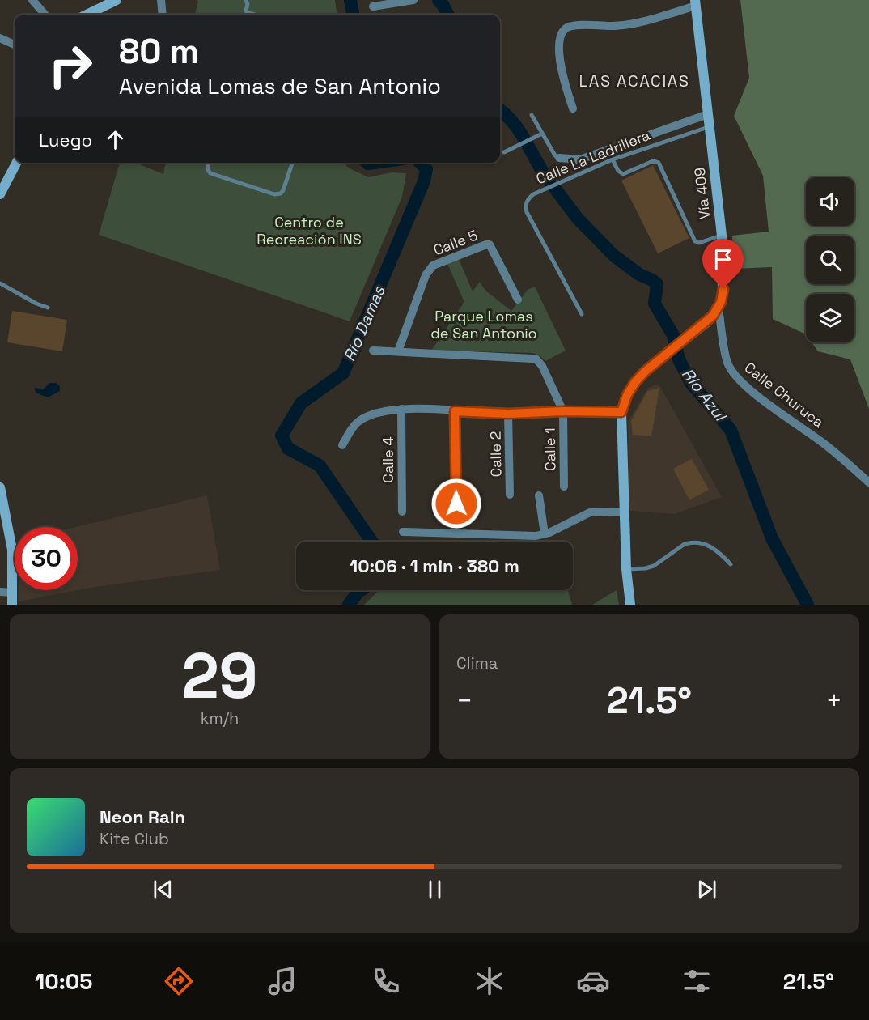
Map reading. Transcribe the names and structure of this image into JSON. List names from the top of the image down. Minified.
{"streets":{"street":["Vía 409","Calle 5","Calle Churuca","Calle 1","Calle 2","Calle 4"],"lane":["Calle La Ladrillera"]},"crossings":[["Calle La Ladrillera","Vía 409"],["Vía 409","Calle Churuca"]],"districts":["LAS ACACIAS"],"water":["Río Damas","Río Azul"],"parks":["Centro de Recreación INS","Parque Lomas de San Antonio"],"page":{"turn":["80 m","Avenida Lomas de San Antonio"],"then":"Luego","limit":"30","trip":"10:06 · 1 min · 380 m","tile":[["29","km/h"],"Clima"],"heat":["−","21.5°","+"],"song":["Neon Rain","Kite Club"],"tabs":["10:05","21.5°"]}}
